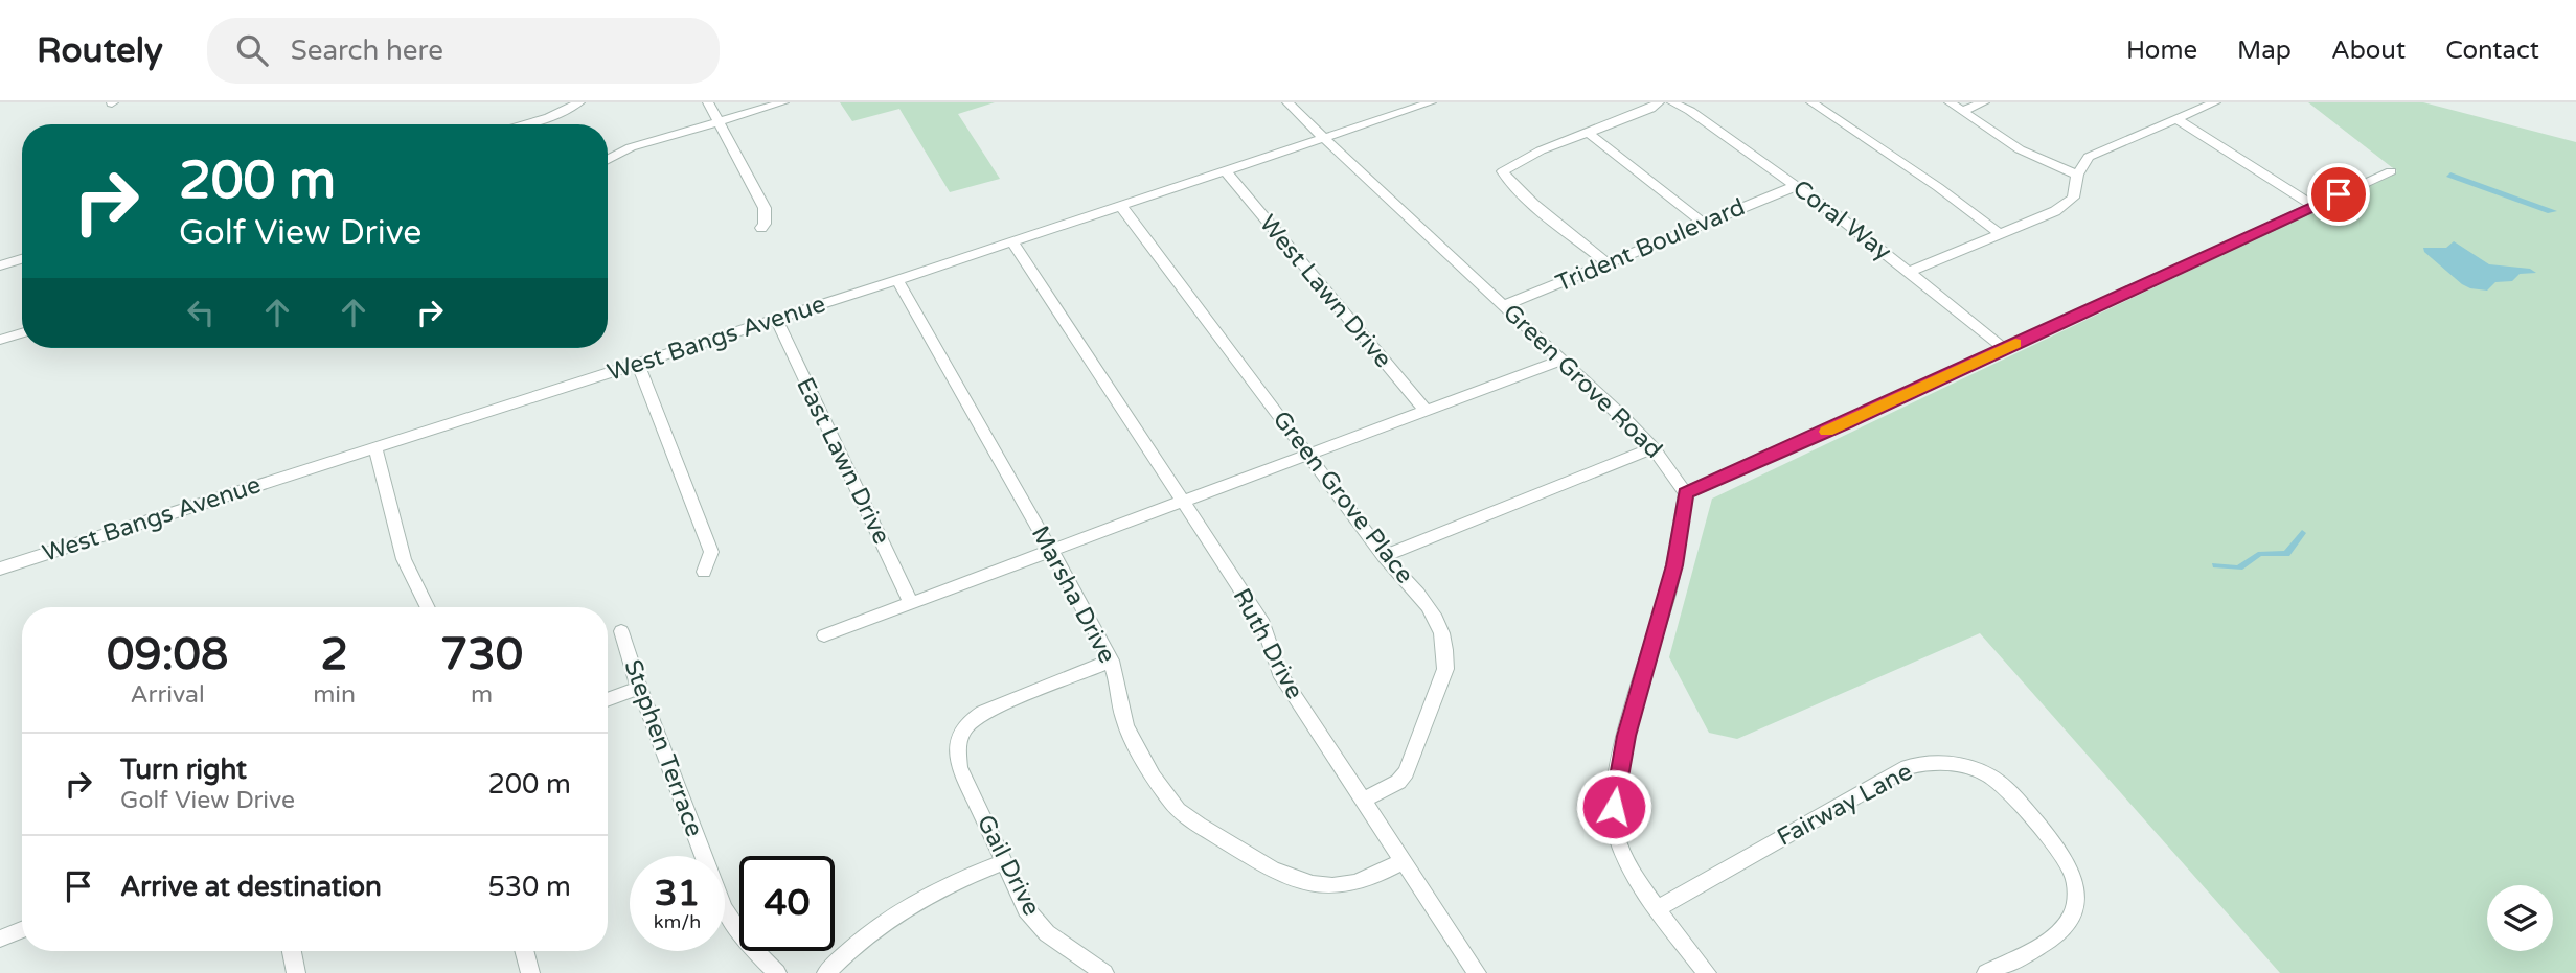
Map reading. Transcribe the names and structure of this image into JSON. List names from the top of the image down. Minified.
{"streets":{"street":["Coral Way","Trident Boulevard","West Lawn Drive","West Bangs Avenue","Green Grove Road","East Lawn Drive","Green Grove Place","Marsha Drive","Ruth Drive","Stephen Terrace","Fairway Lane","Gail Drive"]},"crossings":[["Coral Way","Trident Boulevard"],["Trident Boulevard","Green Grove Road"],["West Lawn Drive","West Bangs Avenue"],["West Bangs Avenue","Green Grove Road"],["West Bangs Avenue","East Lawn Drive"],["West Bangs Avenue","Green Grove Place"],["West Bangs Avenue","Marsha Drive"],["West Bangs Avenue","Ruth Drive"],["Green Grove Place","Ruth Drive"],["Marsha Drive","Ruth Drive"],["Marsha Drive","Gail Drive"]],"page":{"header":"Routely","search":"Search here","nav":["Home","Map","About","Contact"],"turn":["200 m","Golf View Drive"],"eta":["09:08","Arrival","2","min","730","m"],"list":[{"name":"Turn right","note":"Golf View Drive","value":"200 m"},{"name":"Arrive at destination","value":"530 m"}],"speed":"31 km/h","limit":"40"}}
